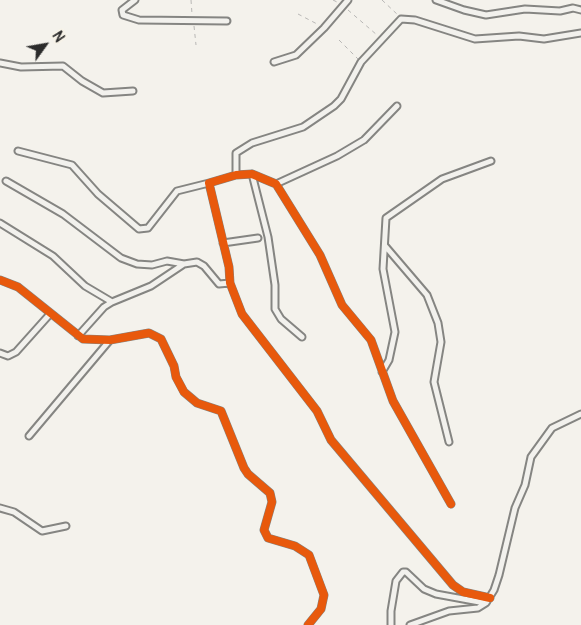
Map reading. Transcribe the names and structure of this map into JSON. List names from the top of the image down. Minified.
{"north":"top right"}
